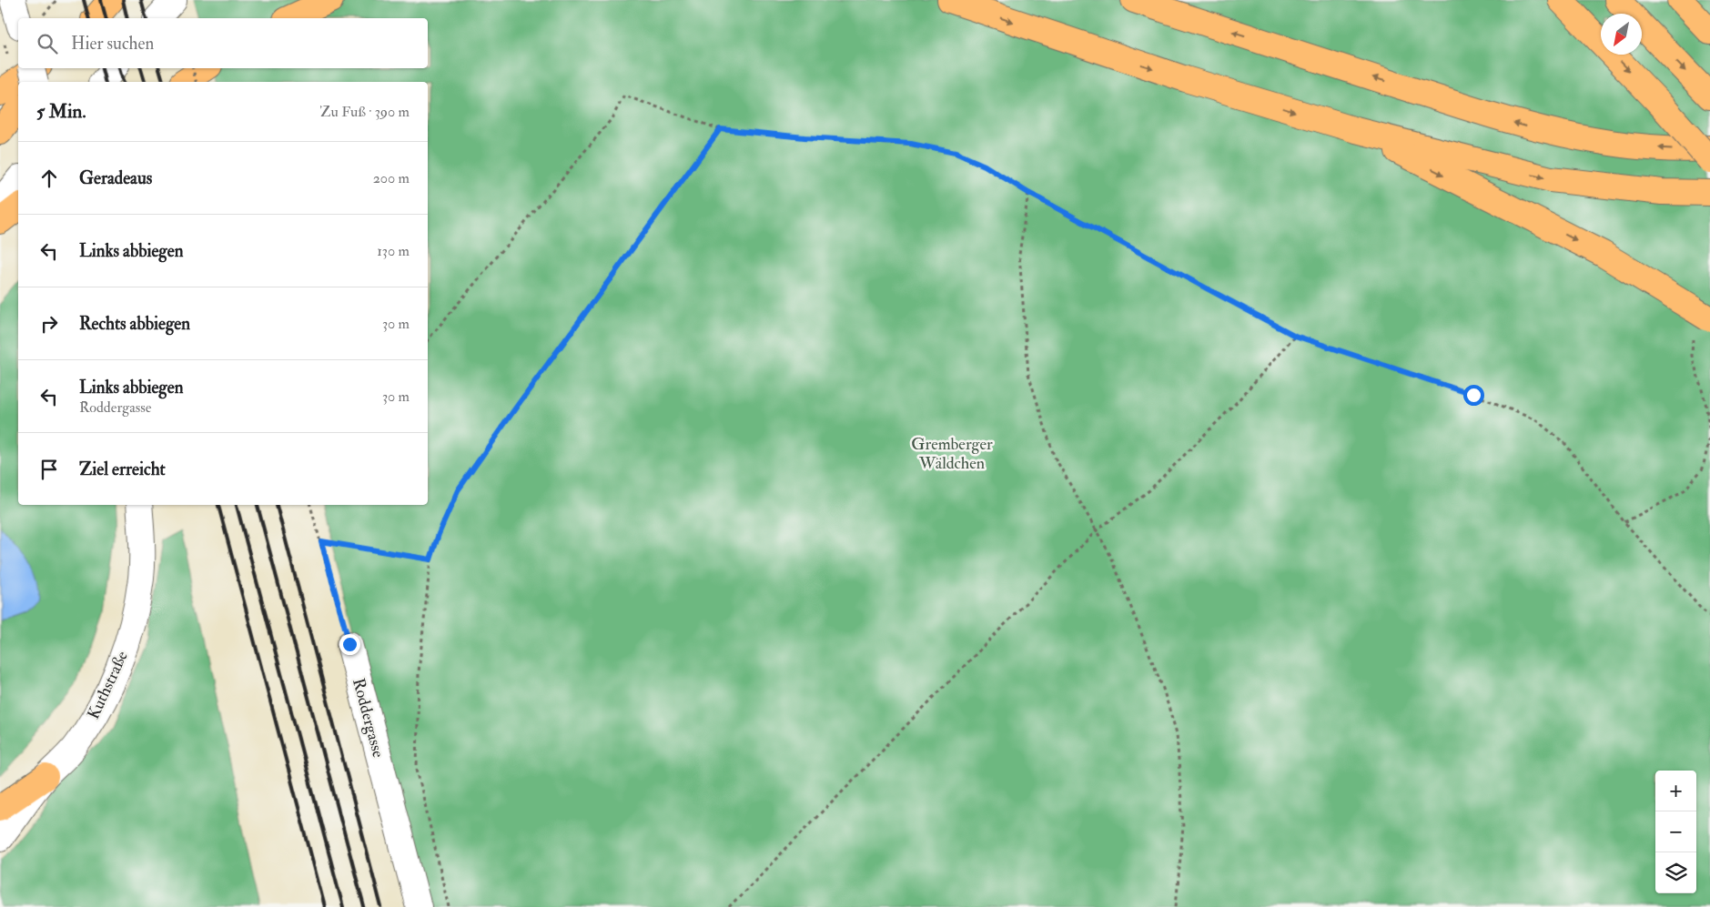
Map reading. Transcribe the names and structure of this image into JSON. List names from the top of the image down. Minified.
{"streets":{"street":["Kuthstraße","Roddergasse"]},"parks":["Gremberger Wäldchen"],"north":"bottom left","page":{"search":"Hier suchen","heading":["5 Min.","Zu Fuß · 390 m"],"list":[["Geradeaus","200 m"],["Links abbiegen","130 m"],["Rechts abbiegen","30 m"],["Links abbiegen","Roddergasse","30 m"],"Ziel erreicht"],"map_buttons":["+","−"]}}
